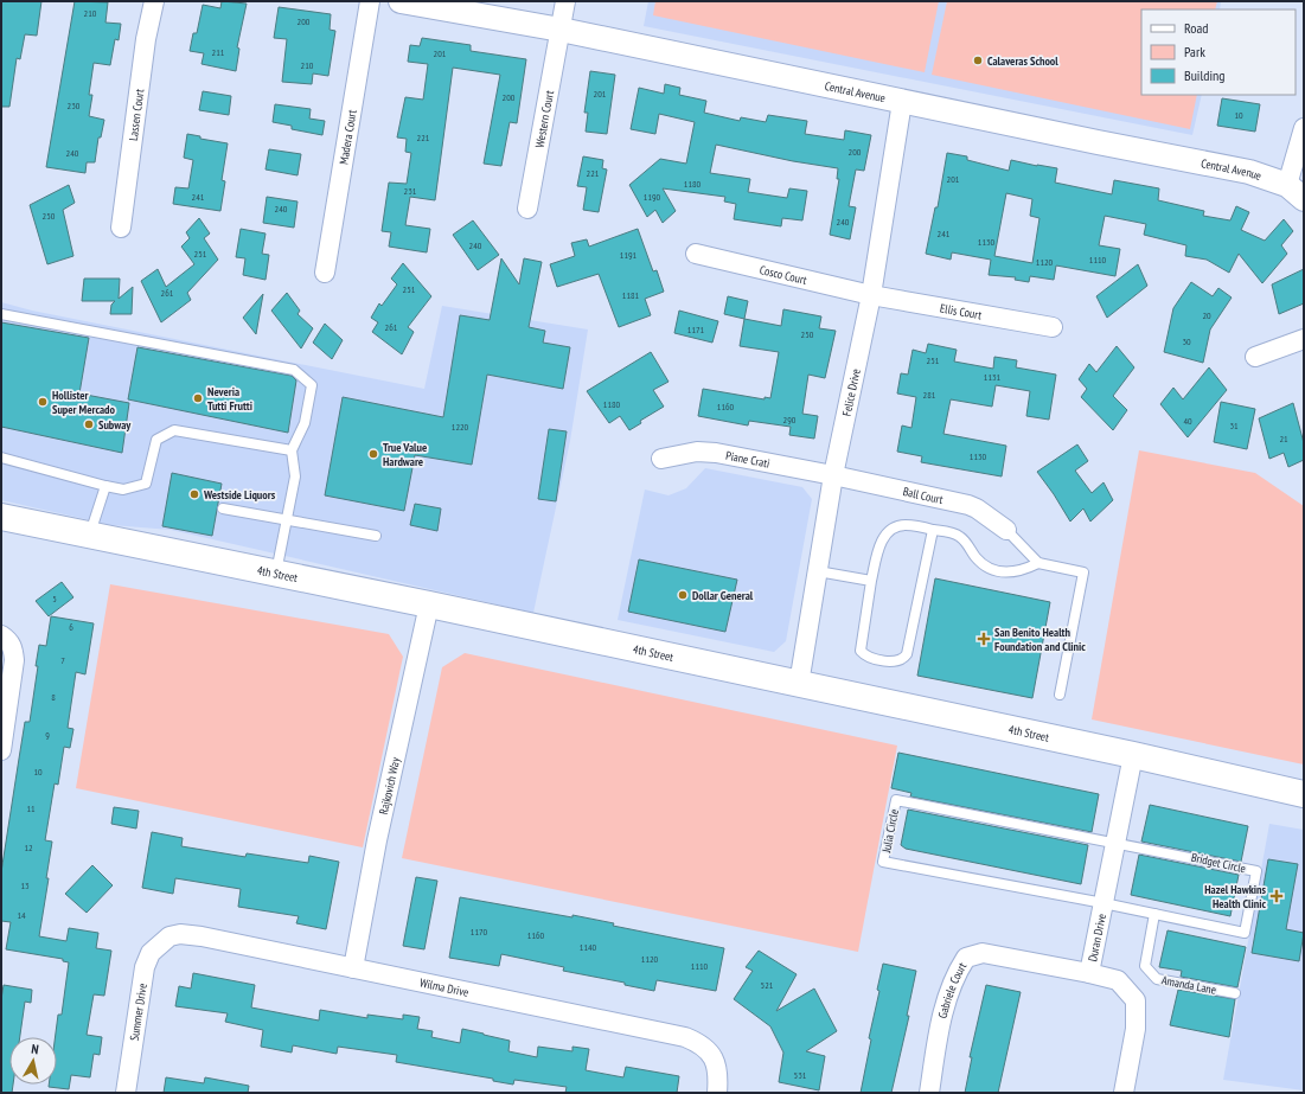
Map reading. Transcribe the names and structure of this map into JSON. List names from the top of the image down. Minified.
{"streets":{"main road":["4th Street"],"street":["Central Avenue","Lassen Court","Western Court","Madera Court","Cosco Court","Ellis Court","Felice Drive","Piane Crati","Ball Court","Rajkovich Way","Duran Drive","Wilma Drive","Gabriele Court","Summer Drive"],"lane":["Julia Circle","Bridget Circle","Amanda Lane"]},"crossings":[["Central Avenue","Western Court"],["Central Avenue","Felice Drive"],["Cosco Court","Ellis Court"],["Cosco Court","Felice Drive"],["Ellis Court","Felice Drive"],["Felice Drive","Piane Crati"],["Felice Drive","Ball Court"],["Felice Drive","4th Street"],["Piane Crati","Ball Court"],["4th Street","Rajkovich Way"],["4th Street","Duran Drive"],["Rajkovich Way","Wilma Drive"],["Julia Circle","Bridget Circle"],["Julia Circle","Duran Drive"],["Bridget Circle","Duran Drive"],["Bridget Circle","Amanda Lane"],["Duran Drive","Gabriele Court"],["Wilma Drive","Summer Drive"]],"places":{"other":["Calaveras School","Neveria Tutti Frutti","Hollister Super Mercado","Subway","True Value Hardware","Westside Liquors","Dollar General"],"health":["San Benito Health Foundation and Clinic","Hazel Hawkins Health Clinic"]},"house_numbers":["210","200","211","201","210","201","200","230","10","221","200","240","221","201","1180","231","241","1190","240","250","240","241","1130","240","251","1191","1110","1120","251","261","1181","20","261","1171","250","30","251","1131","281","1180","1160","290","40","31","1220","21","1130","5","6","7","8","9","10","11","12","13","14","1170","1160","1140","1120","1110","521","531"],"legend":["Road","Park","Building"],"north":"top"}
